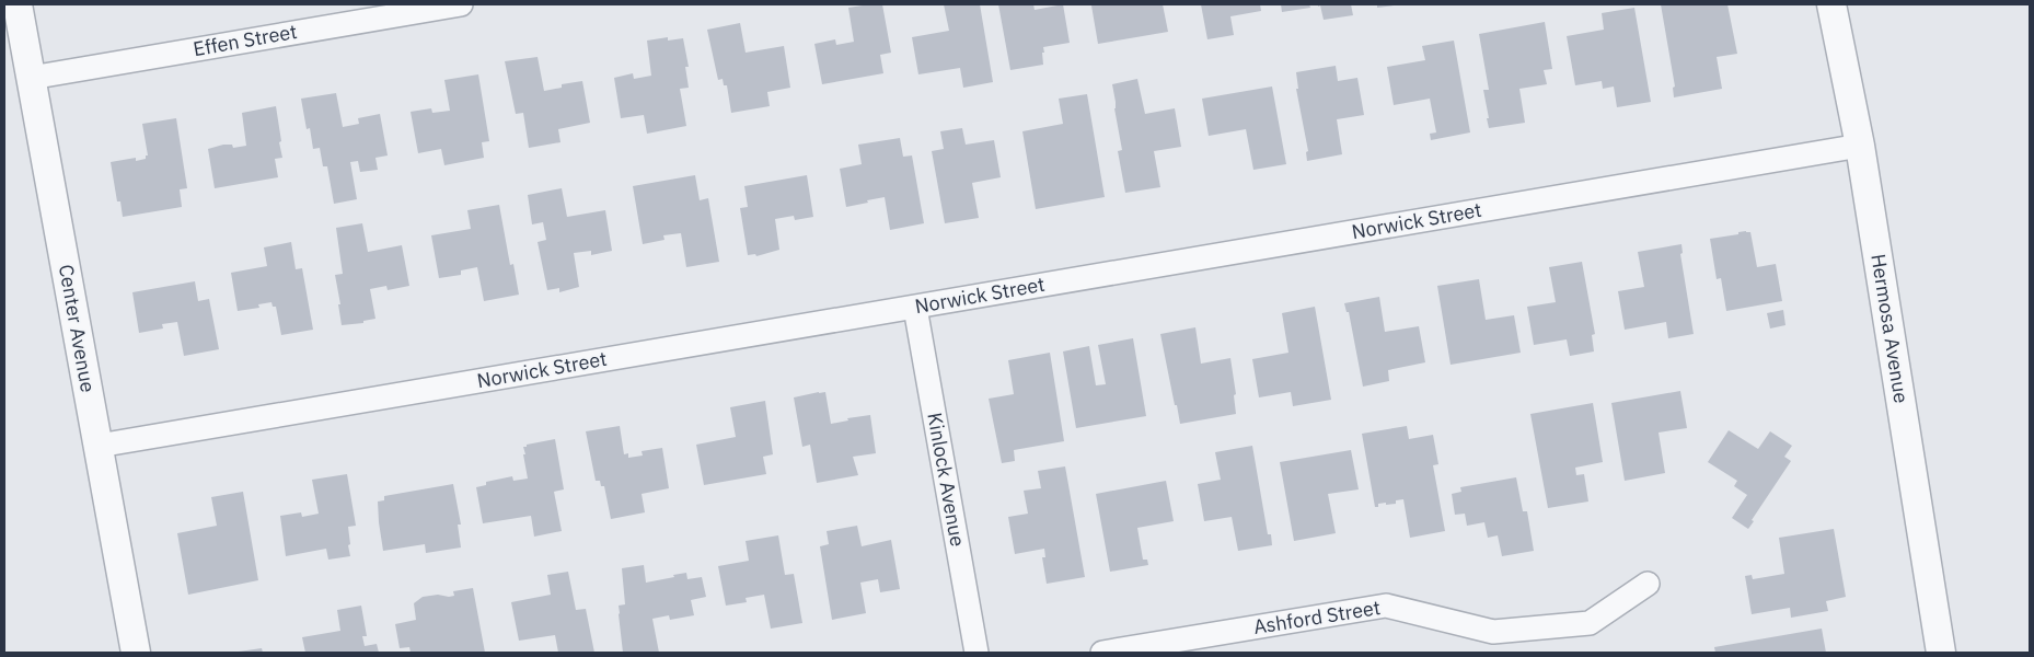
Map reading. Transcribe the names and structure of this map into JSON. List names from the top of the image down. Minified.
{"streets":{"street":["Effen Street","Norwick Street","Center Avenue","Hermosa Avenue","Kinlock Avenue","Ashford Street"]},"crossings":[["Effen Street","Center Avenue"],["Norwick Street","Center Avenue"],["Norwick Street","Hermosa Avenue"],["Norwick Street","Kinlock Avenue"]]}
